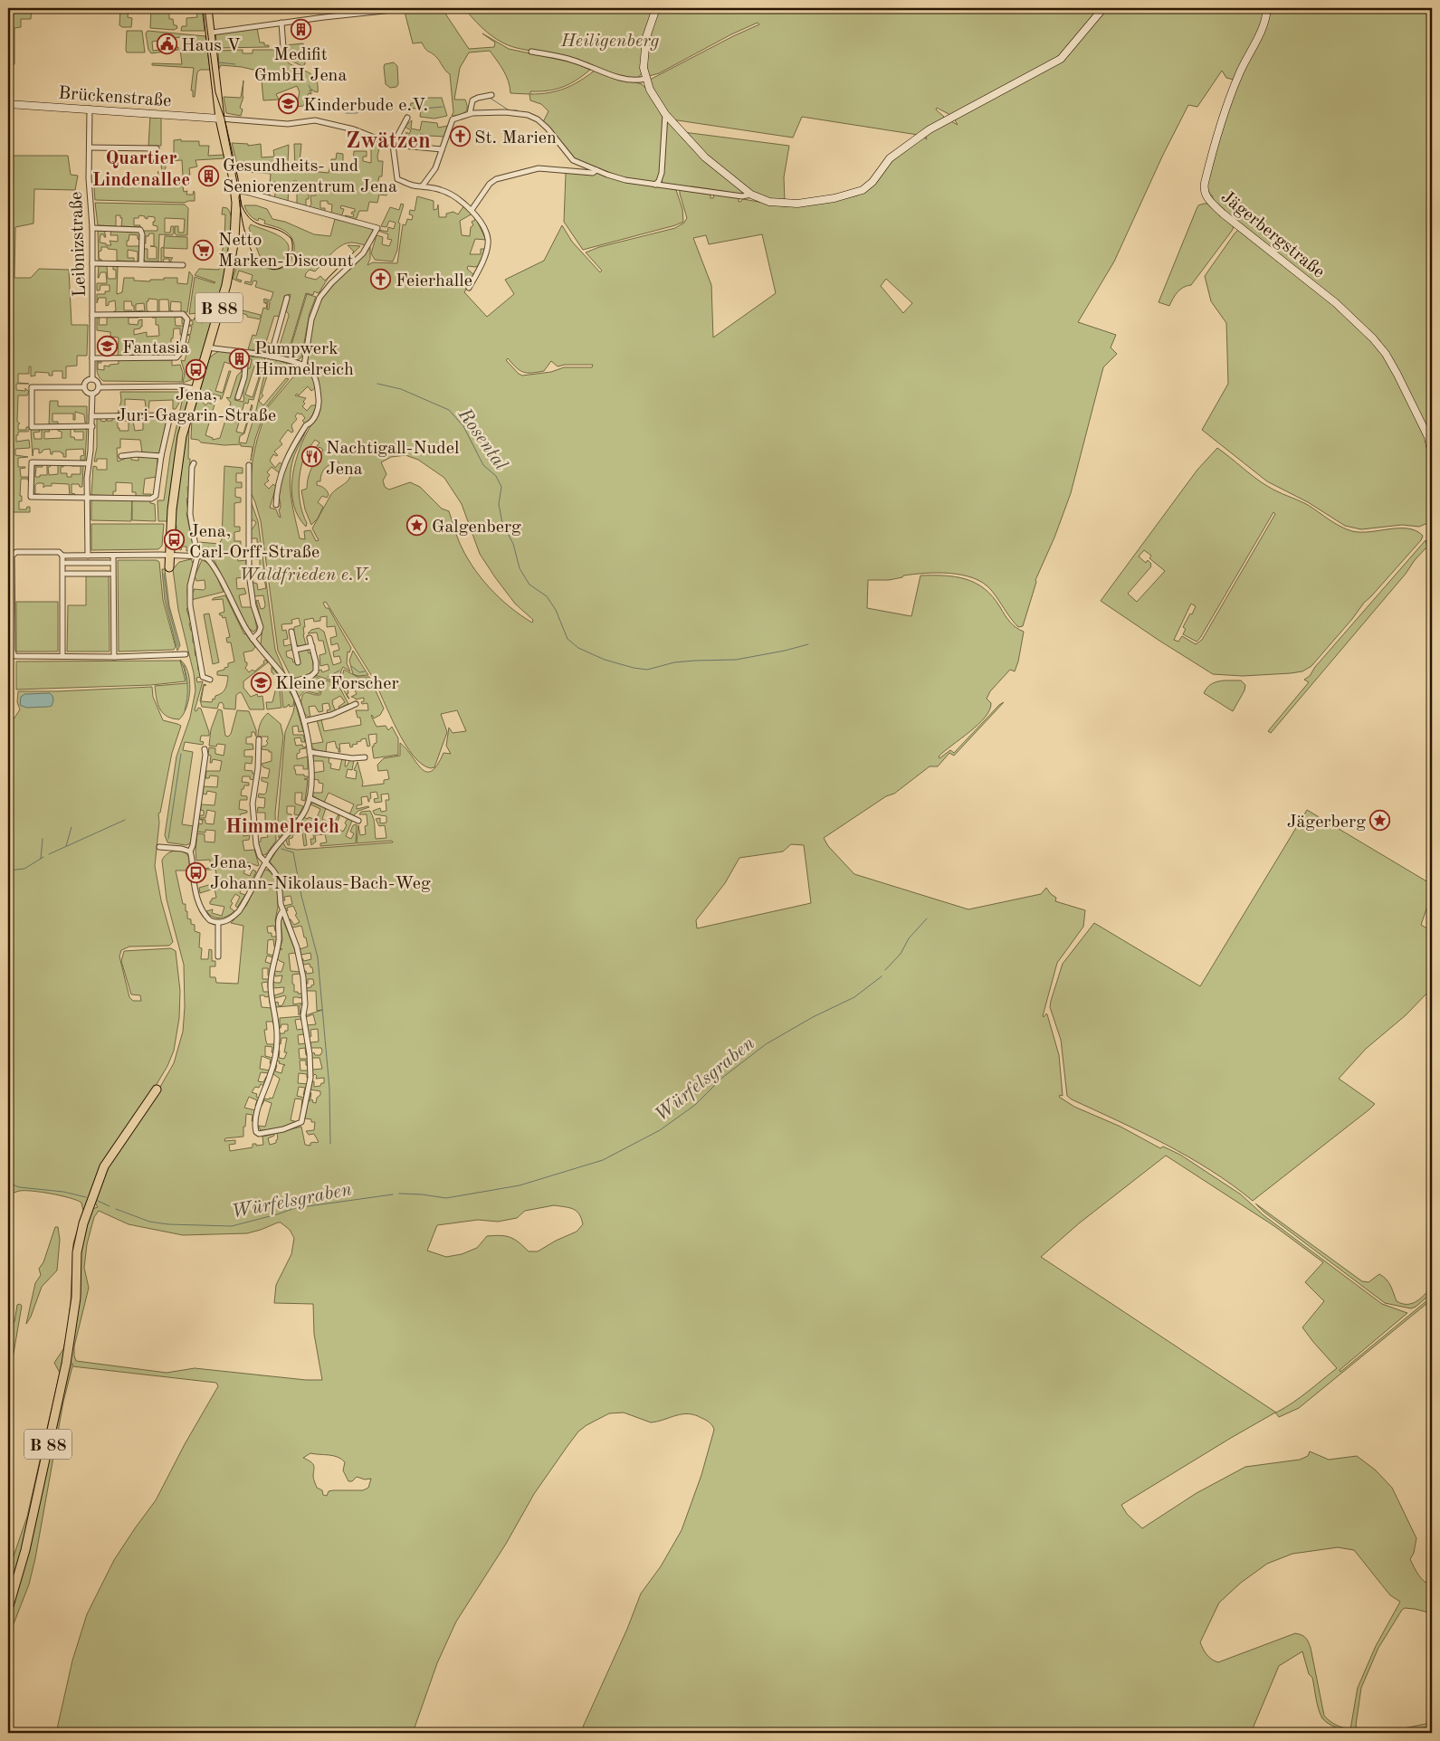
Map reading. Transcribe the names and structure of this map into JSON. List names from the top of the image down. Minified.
{"streets":{"main road":["B 88"],"street":["Brückenstraße","Jägerbergstraße","Leibnizstraße"]},"crossings":[["Brückenstraße","Leibnizstraße"],["Brückenstraße","B 88"]],"districts":["Zwätzen","Quartier Lindenallee","Himmelreich"],"water":["Rosental","Würfelsgraben"],"parks":["Heiligenberg","Waldfrieden e.V."],"places":{"building":["Medifit GmbH Jena","Gesundheits- und Seniorenzentrum Jena","Pumpwerk Himmelreich"],"public building":["Haus V"],"school or university":["Kinderbude e.V.","Fantasia","Kleine Forscher"],"church":["St. Marien","Feierhalle"],"supermarket":["Netto Marken-Discount"],"bus stop":["Jena, Juri-Gagarin-Straße","Jena, Carl-Orff-Straße","Jena, Johann-Nikolaus-Bach-Weg"],"restaurant":["Nachtigall-Nudel Jena"],"place":["Galgenberg","Jägerberg"]}}
